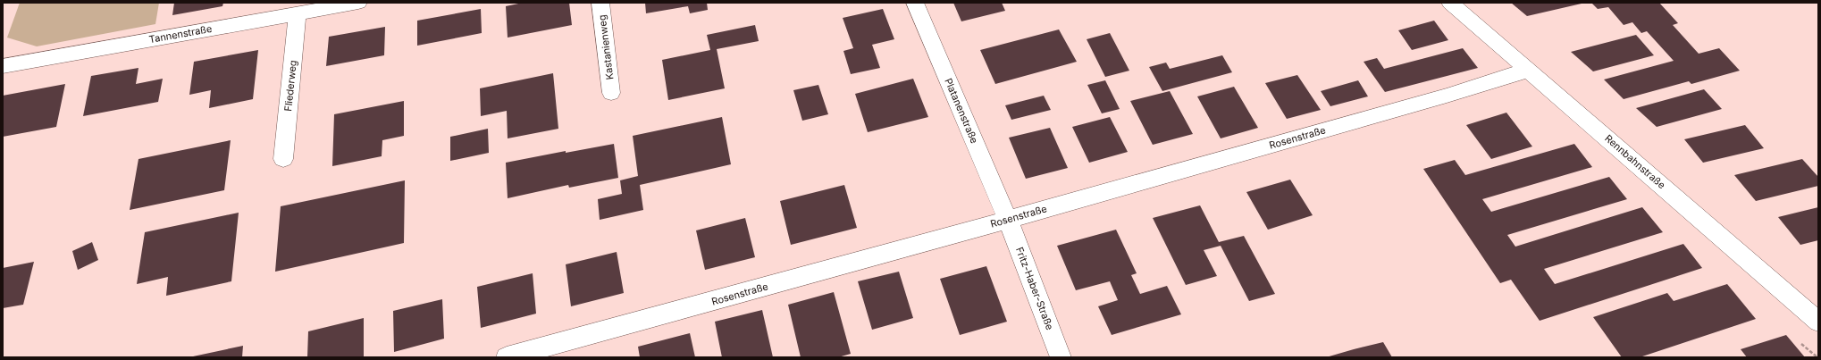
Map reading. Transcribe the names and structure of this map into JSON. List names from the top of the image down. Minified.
{"streets":{"street":["Tannenstraße","Kastanienweg","Fliederweg","Platanenstraße","Rosenstraße","Rennbahnstraße","Fritz-Haber-Straße"]},"crossings":[["Tannenstraße","Fliederweg"],["Platanenstraße","Rosenstraße"],["Platanenstraße","Fritz-Haber-Straße"],["Rosenstraße","Rennbahnstraße"],["Rosenstraße","Fritz-Haber-Straße"]]}
